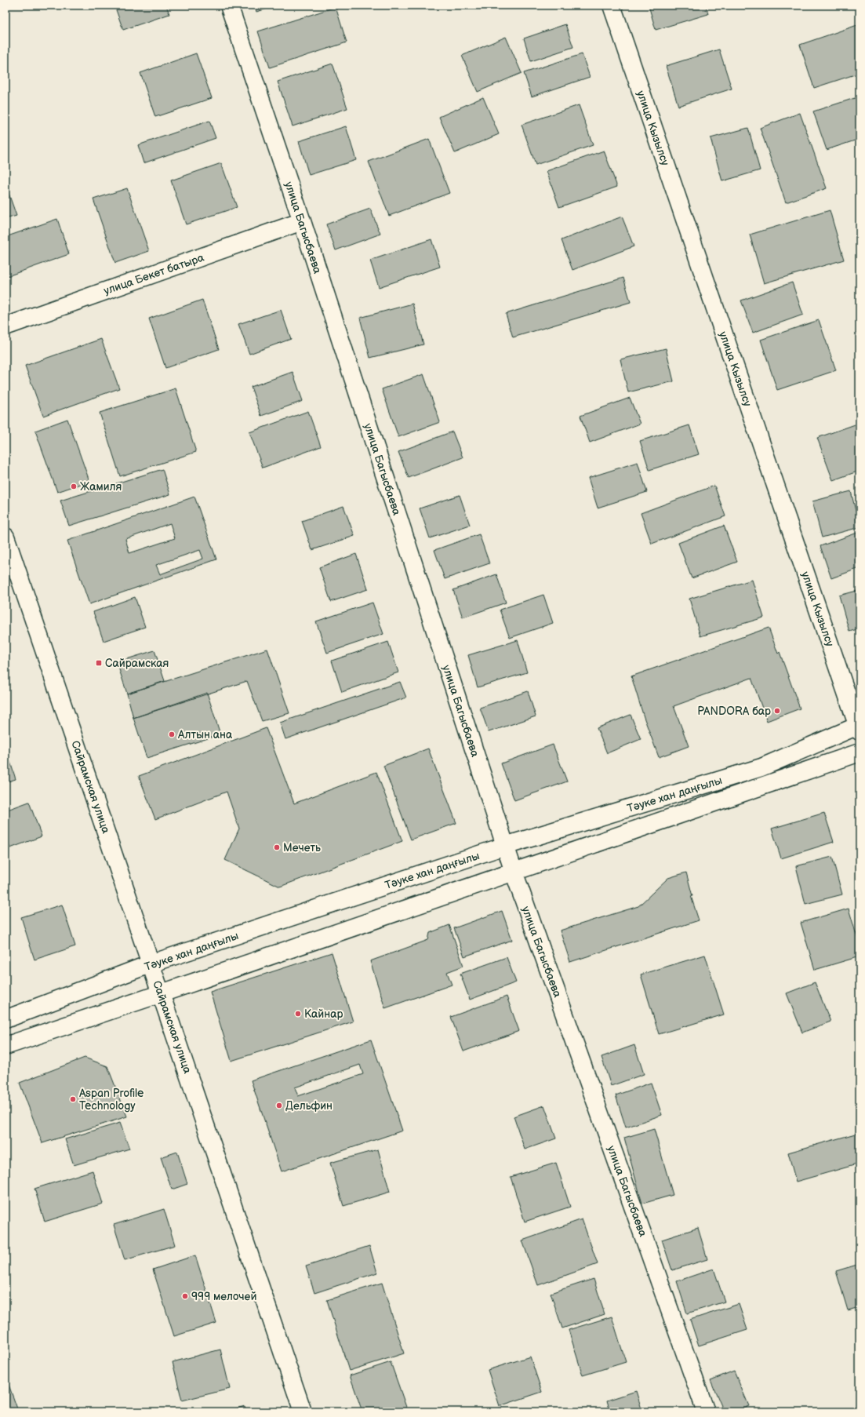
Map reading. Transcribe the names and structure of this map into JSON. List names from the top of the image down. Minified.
{"streets":{"main road":["улица Кызылсу","улица Багысбаева","улица Бекет батыра","Сайрамская улица","Тәуке хан даңғылы"]},"crossings":[["улица Кызылсу","Тәуке хан даңғылы"],["улица Багысбаева","улица Бекет батыра"],["улица Багысбаева","Тәуке хан даңғылы"],["Сайрамская улица","Тәуке хан даңғылы"]],"places":{"other":["Жамиля","PANDORA бар","Алтын ана","Мечеть","Кайнар","Aspan Profile Technology","Дельфин","999 мелочей"],"transit":["Сайрамская"]}}
